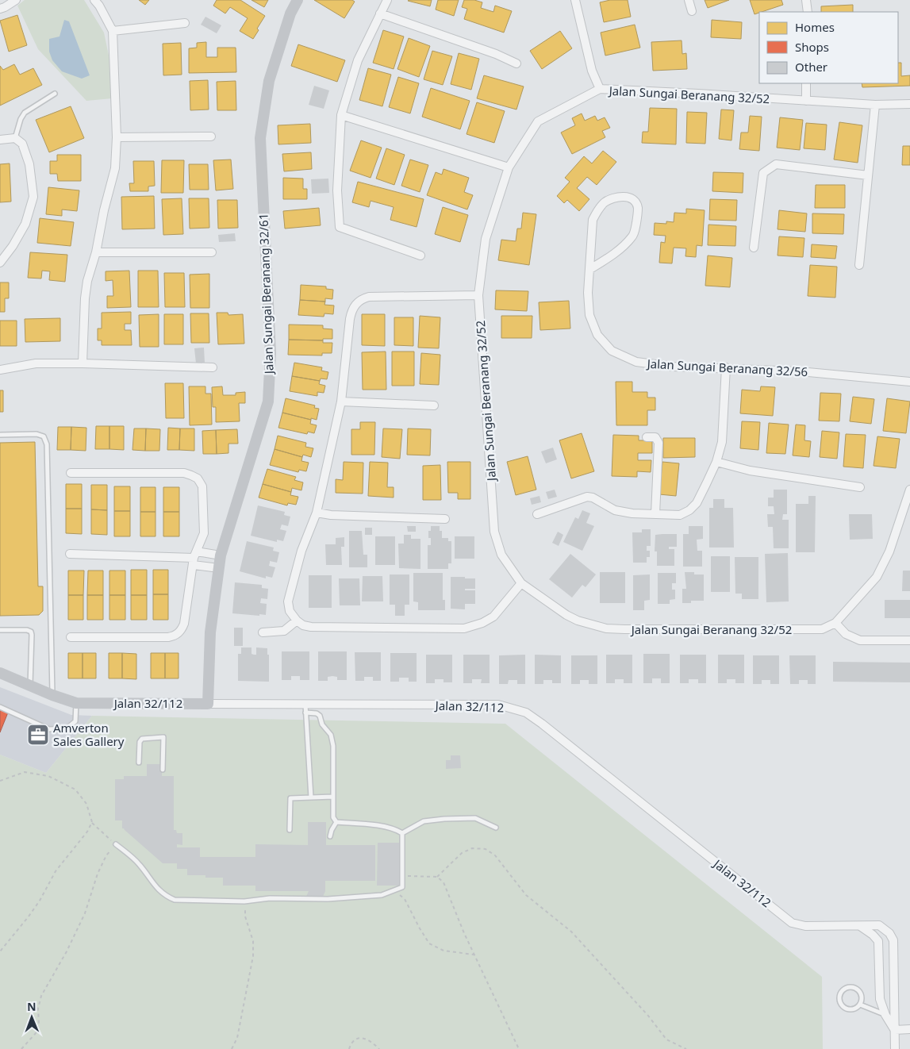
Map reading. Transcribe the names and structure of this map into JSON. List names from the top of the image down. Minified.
{"streets":{"street":["Jalan Sungai Beranang 32/52","Jalan Sungai Beranang 32/61","Jalan Sungai Beranang 32/56","Jalan 32/112"]},"crossings":[["Jalan Sungai Beranang 32/61","Jalan 32/112"]],"places":{"office":["Amverton Sales Gallery"]},"legend":["Homes","Shops","Other"],"north":"top"}
